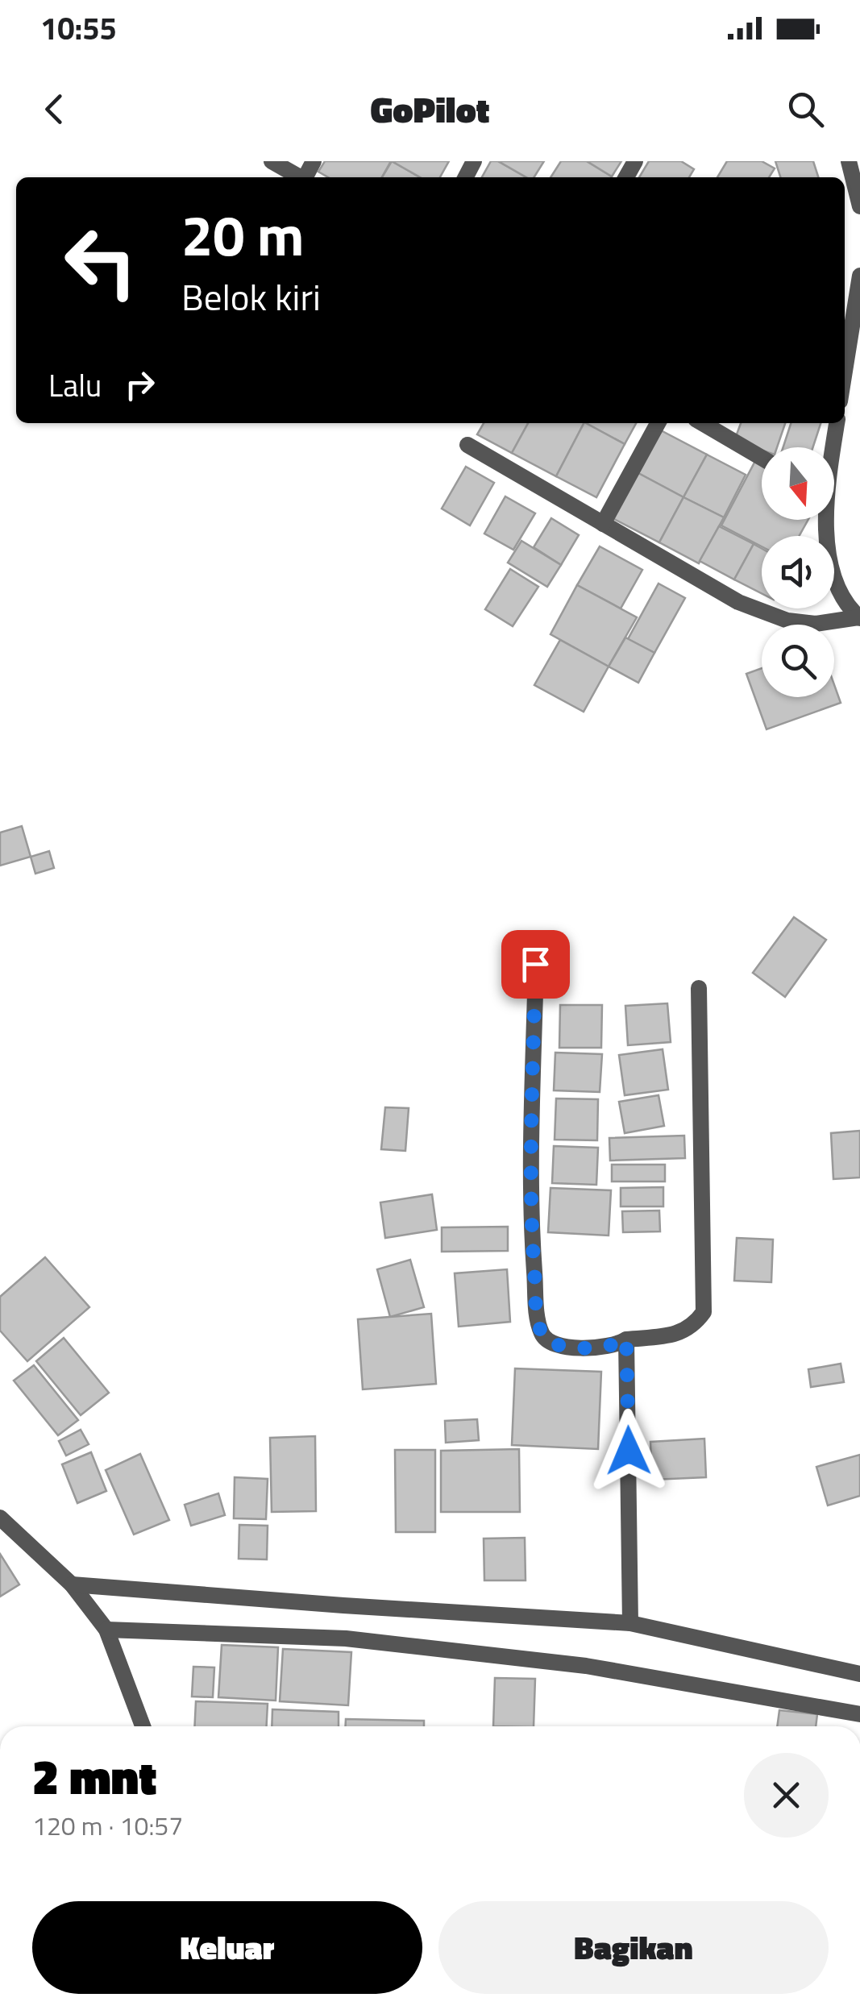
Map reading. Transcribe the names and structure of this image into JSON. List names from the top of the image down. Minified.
{"north":"bottom","page":{"status":"10:55","header":"GoPilot","turn":["20 m","Belok kiri"],"then":"Lalu","heading":["2 mnt","120 m · 10:57"],"buttons":["Keluar","Bagikan"]}}
